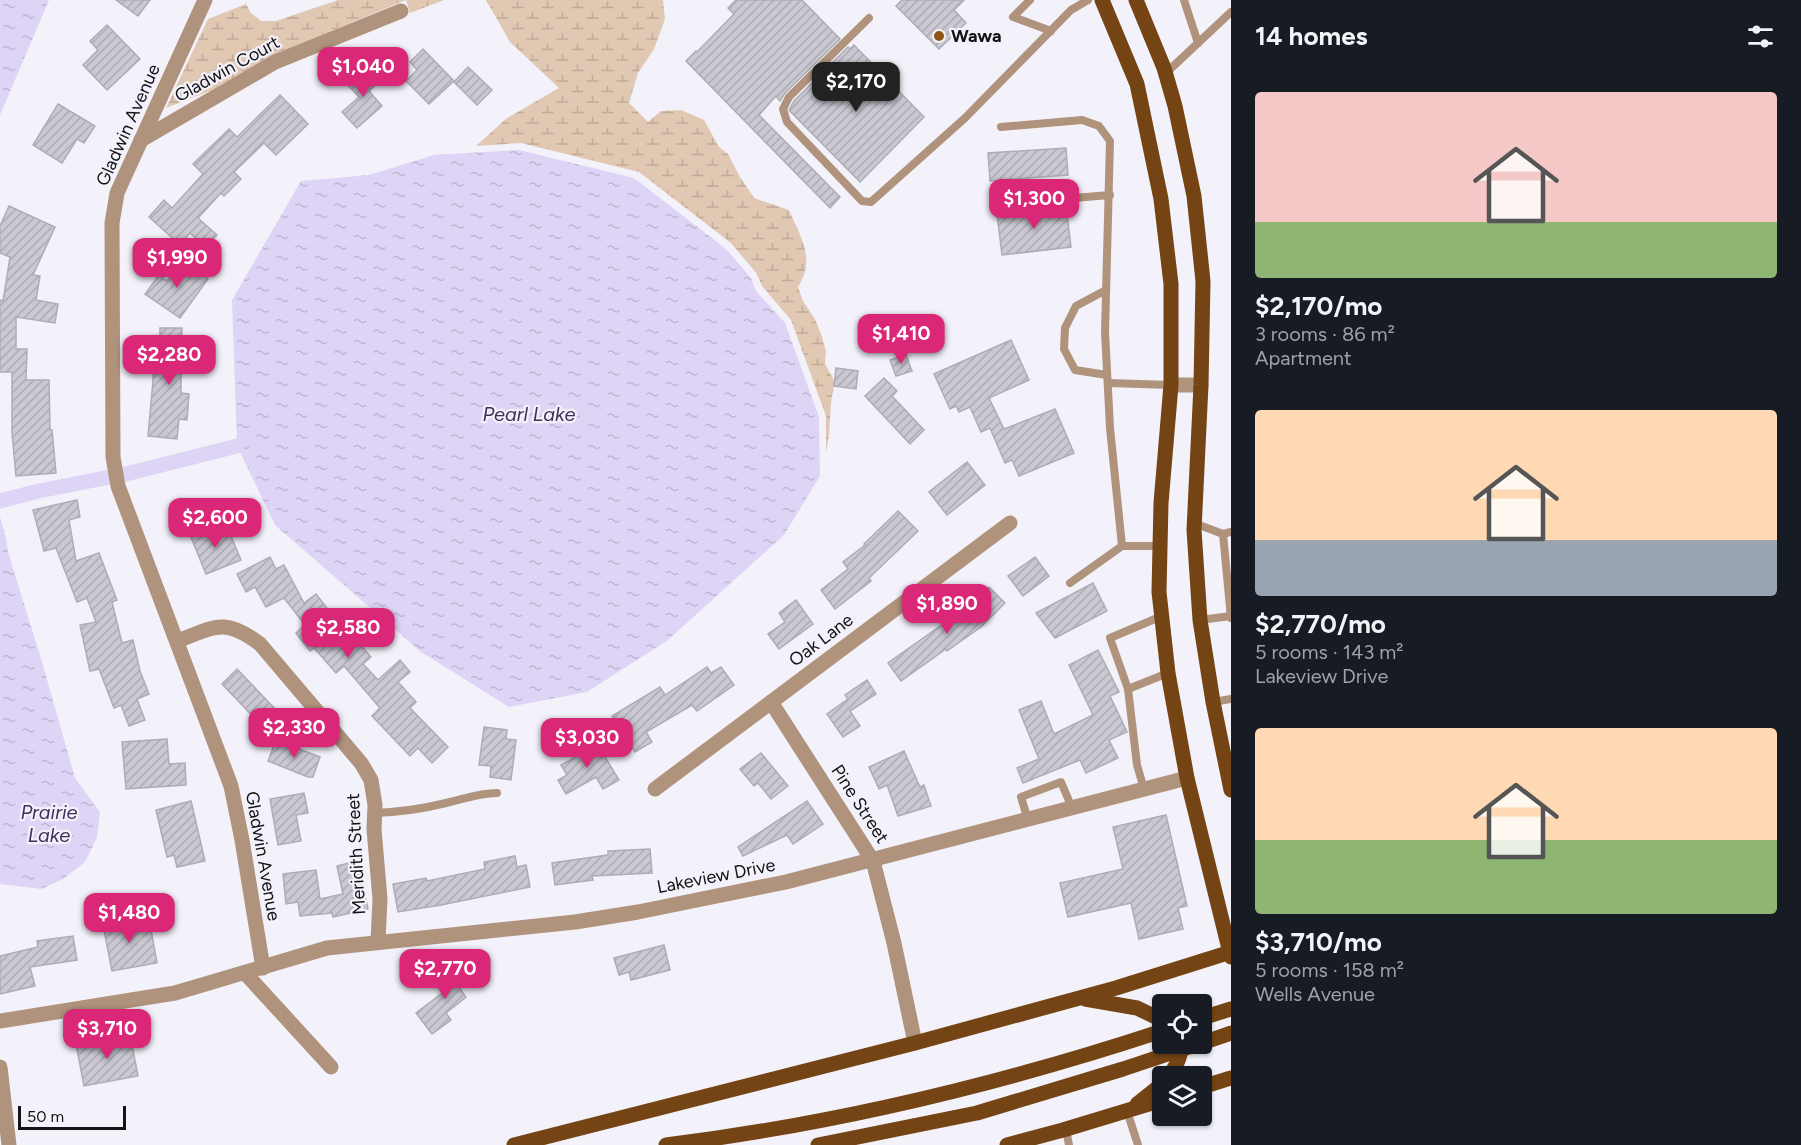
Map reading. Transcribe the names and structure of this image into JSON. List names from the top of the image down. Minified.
{"streets":{"street":["Gladwin Court","Gladwin Avenue","Oak Lane","Pine Street","Meridith Street","Lakeview Drive"]},"crossings":[["Gladwin Court","Gladwin Avenue"],["Gladwin Avenue","Meridith Street"],["Gladwin Avenue","Lakeview Drive"],["Oak Lane","Pine Street"],["Pine Street","Lakeview Drive"],["Meridith Street","Lakeview Drive"]],"water":["Pearl Lake","Prairie Lake"],"places":["Wawa"],"scale_bar":"50 m","page":{"heading":"14 homes","price":["$1,040","$2,170","$1,300","$1,990","$1,410","$2,280","$2,600","$1,890","$2,580","$2,330","$3,030","$1,480","$2,770","$3,710"],"list":[{"name":"$2,170/mo","note":"3 rooms · 86 m² · Apartment"},{"name":"$2,770/mo","note":"5 rooms · 143 m² · Lakeview Drive"},{"name":"$3,710/mo","note":"5 rooms · 158 m² · Wells Avenue"}],"scale":"50 m"}}
